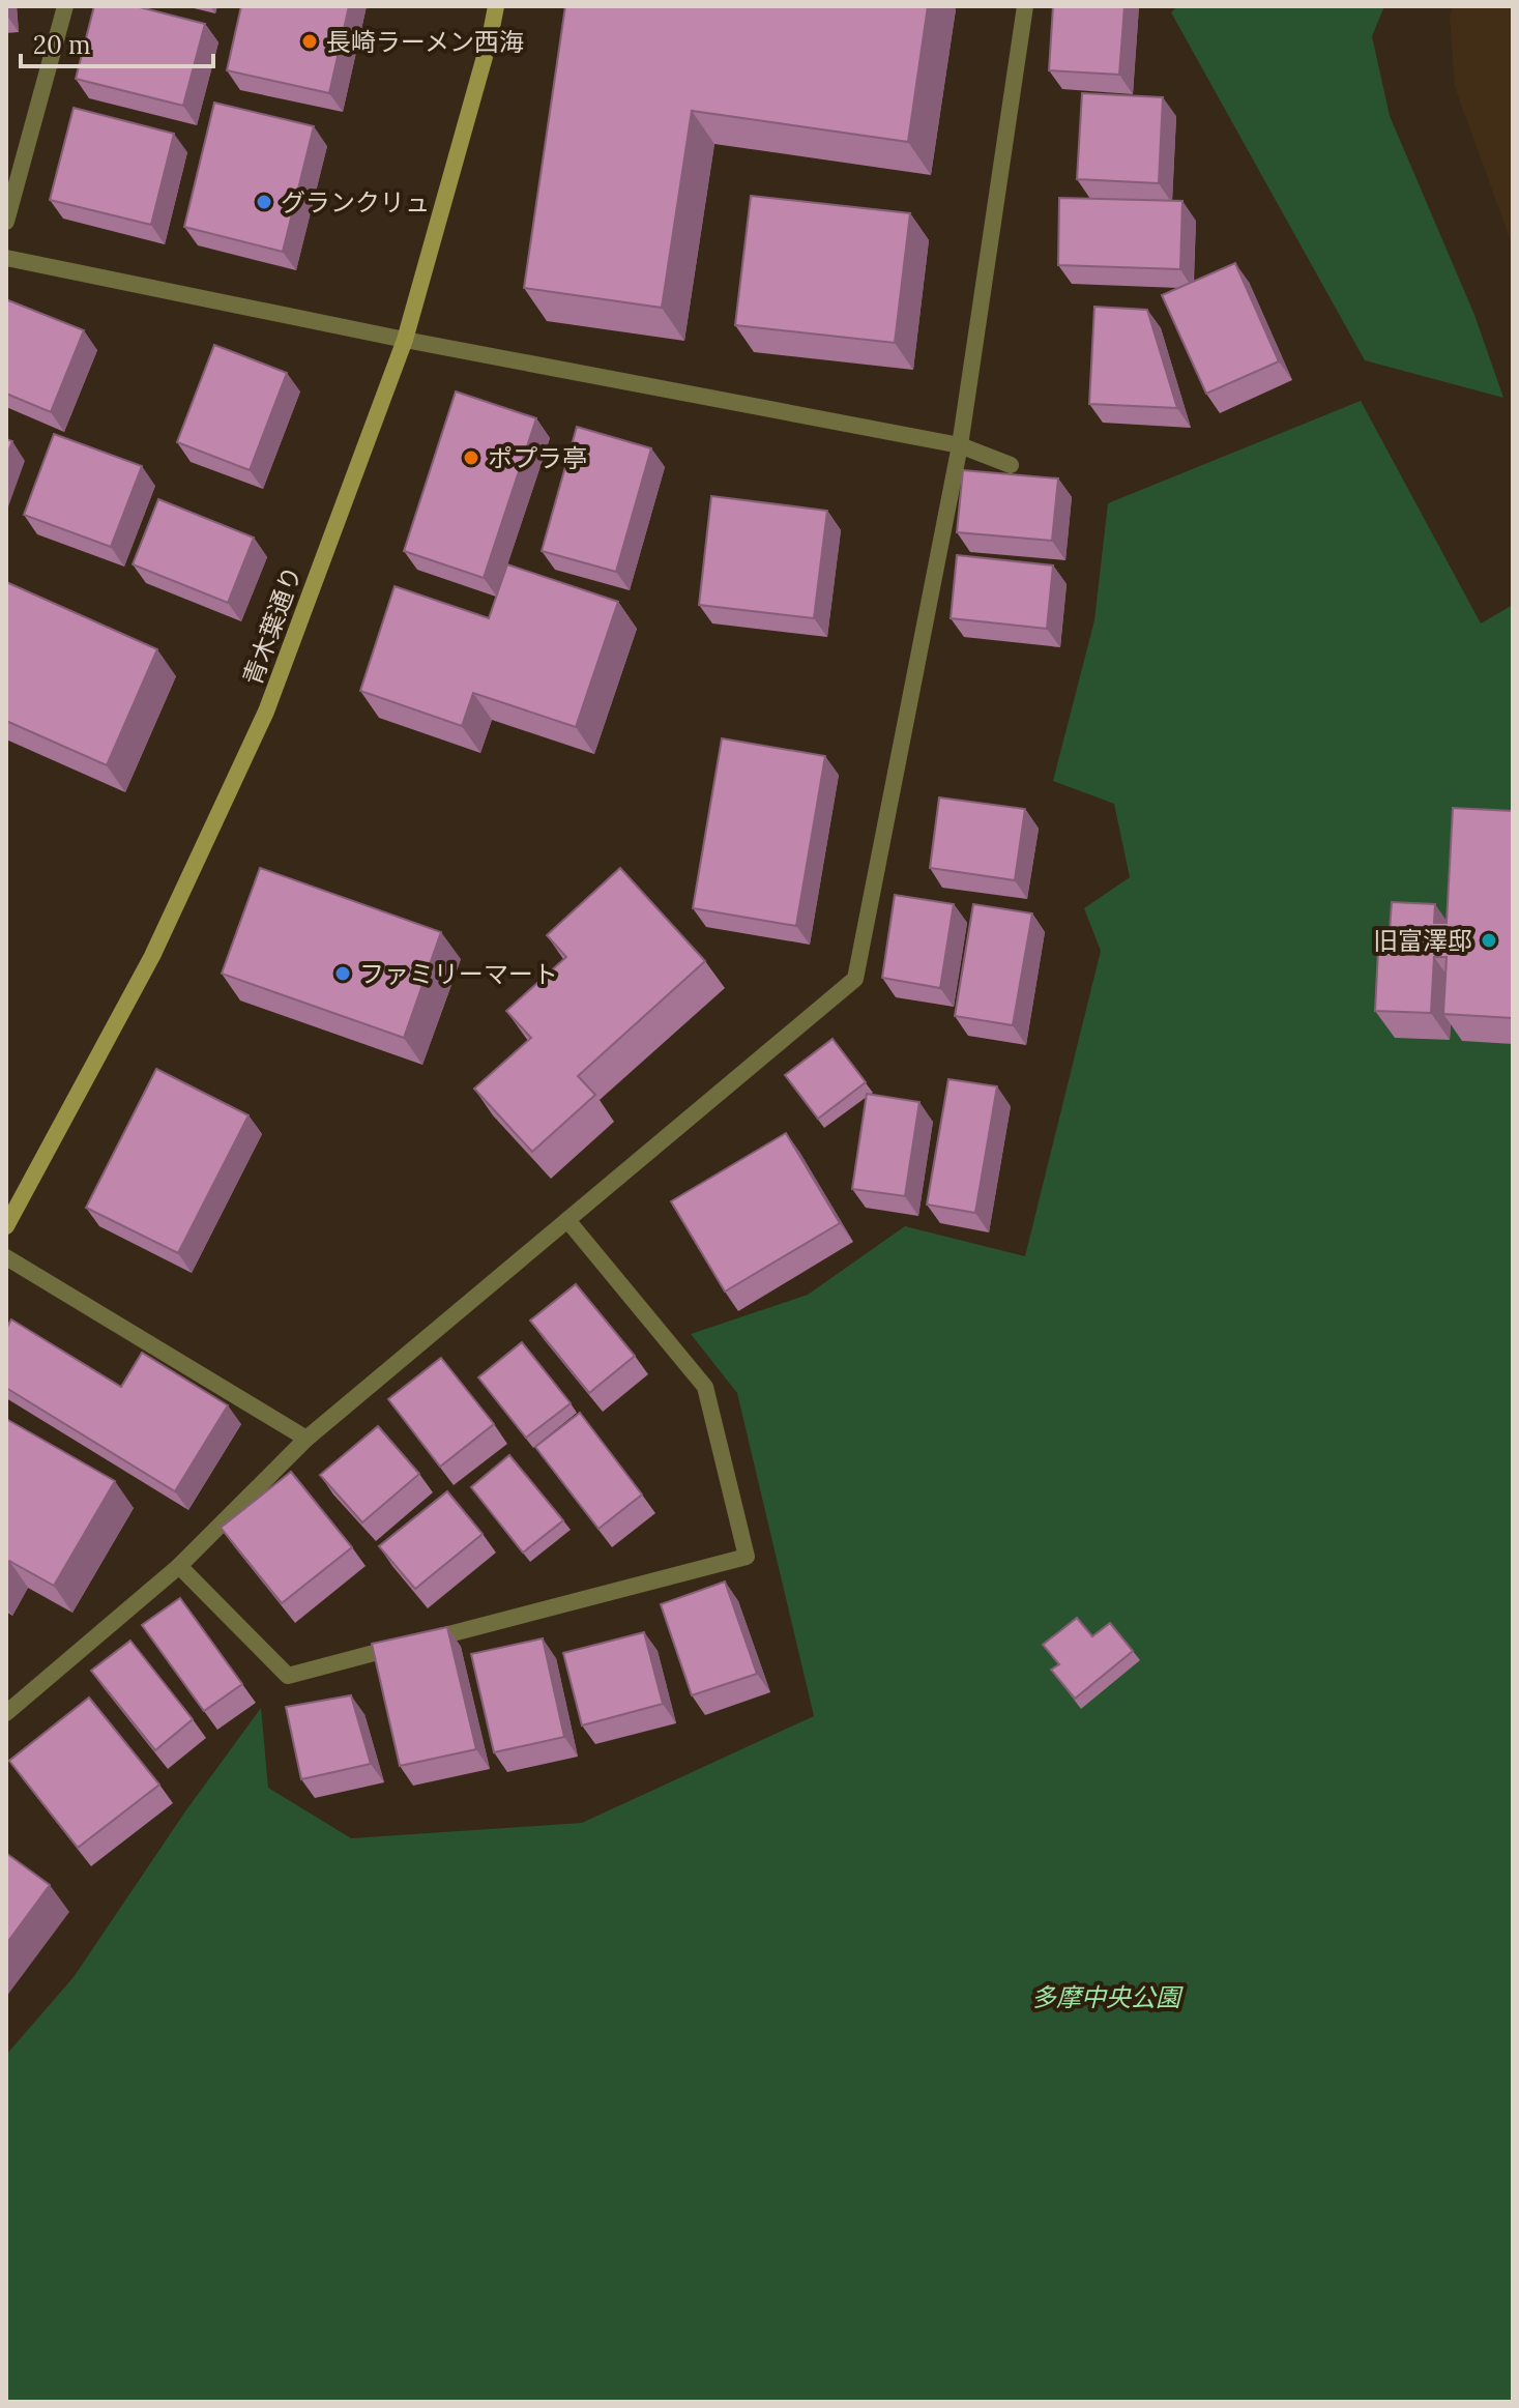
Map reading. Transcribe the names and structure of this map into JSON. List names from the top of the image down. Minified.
{"streets":{"street":["青木葉通り"]},"parks":["多摩中央公園"],"places":["長崎ラーメン西海","グランクリュ","ポプラ亭","旧富澤邸","ファミリーマート"],"scale_bar":"20 m"}
